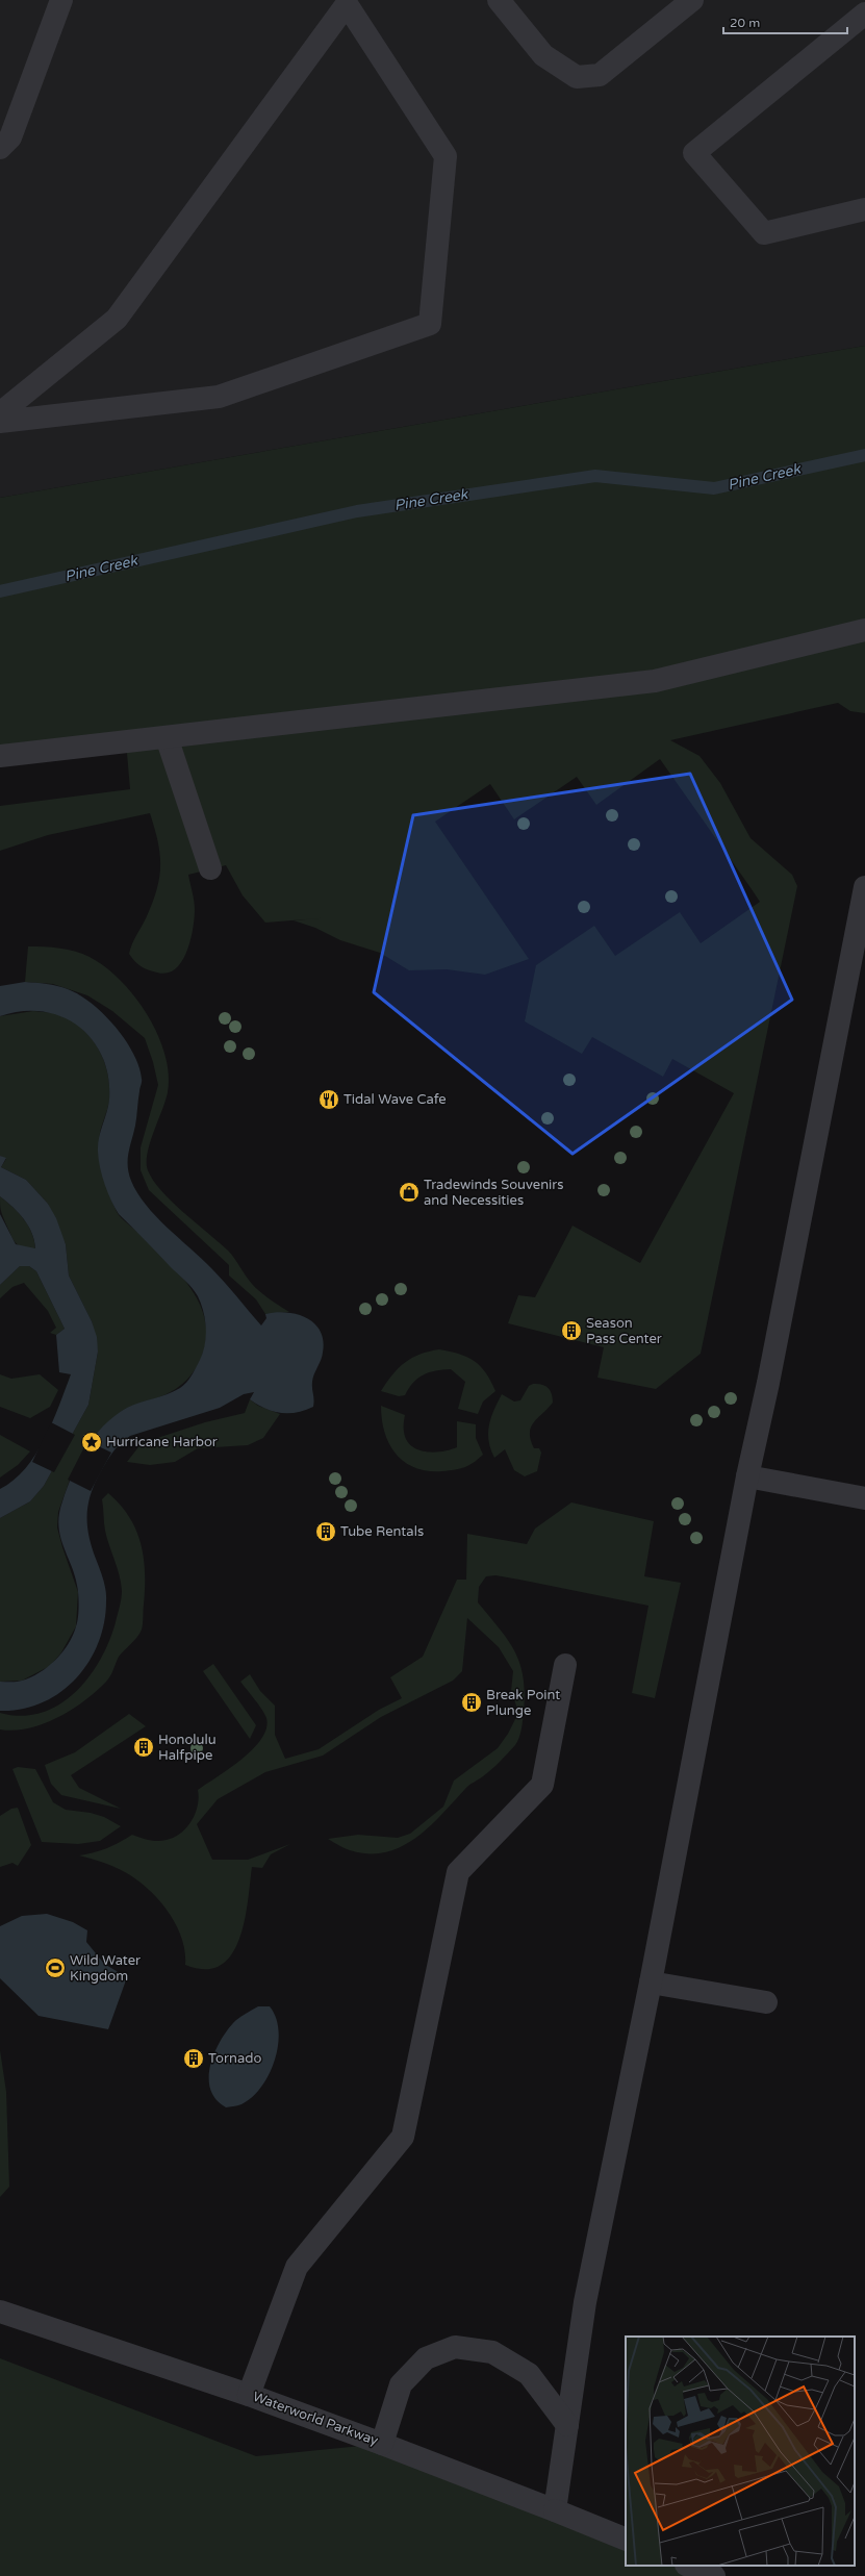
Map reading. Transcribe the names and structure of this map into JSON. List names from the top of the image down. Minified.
{"streets":{"street":["Waterworld Parkway"]},"water":["Pine Creek"],"places":{"restaurant":["Tidal Wave Cafe"],"shop":["Tradewinds Souvenirs and Necessities"],"building":["Season Pass Center","Tube Rentals","Break Point Plunge","Honolulu Halfpipe","Tornado"],"place":["Hurricane Harbor"],"sports":["Wild Water Kingdom"]},"scale_bar":"20 m"}
